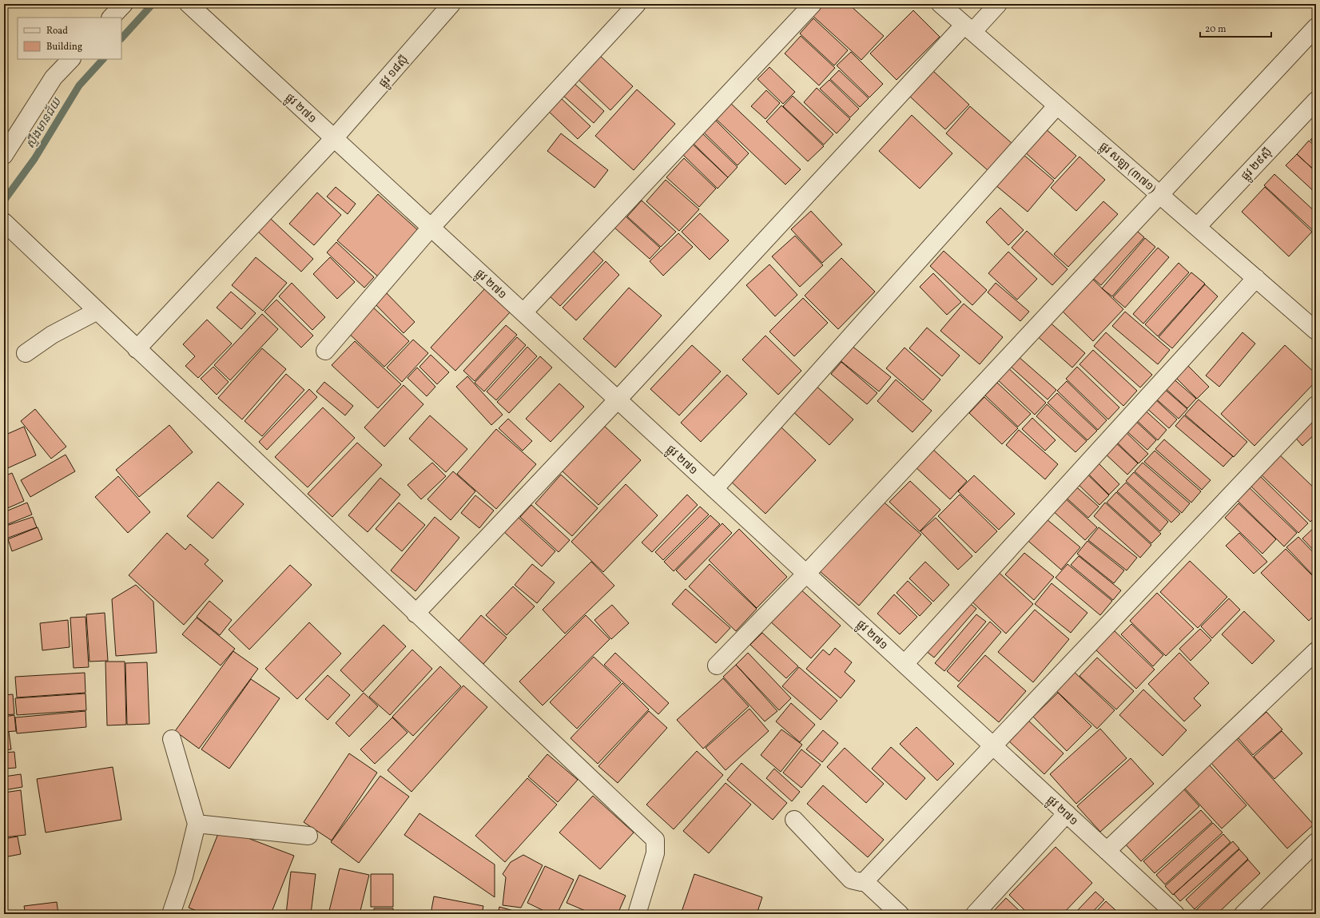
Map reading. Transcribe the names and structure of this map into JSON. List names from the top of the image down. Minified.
{"streets":{"street":["ផ្លូវ ១៨ស៊ី","ផ្លូវ ២៧១","ផ្លូវ ២៩ស៊ី","ផ្លូវ សឡា (៣៧១)"]},"crossings":[["ផ្លូវ ១៨ស៊ី","ផ្លូវ ២៧១"],["ផ្លូវ ២៩ស៊ី","ផ្លូវ សឡា (៣៧១)"]],"water":["ស្ទឹងមានជ័យ"],"legend":["Road","Building"],"scale_bar":"20 m"}
